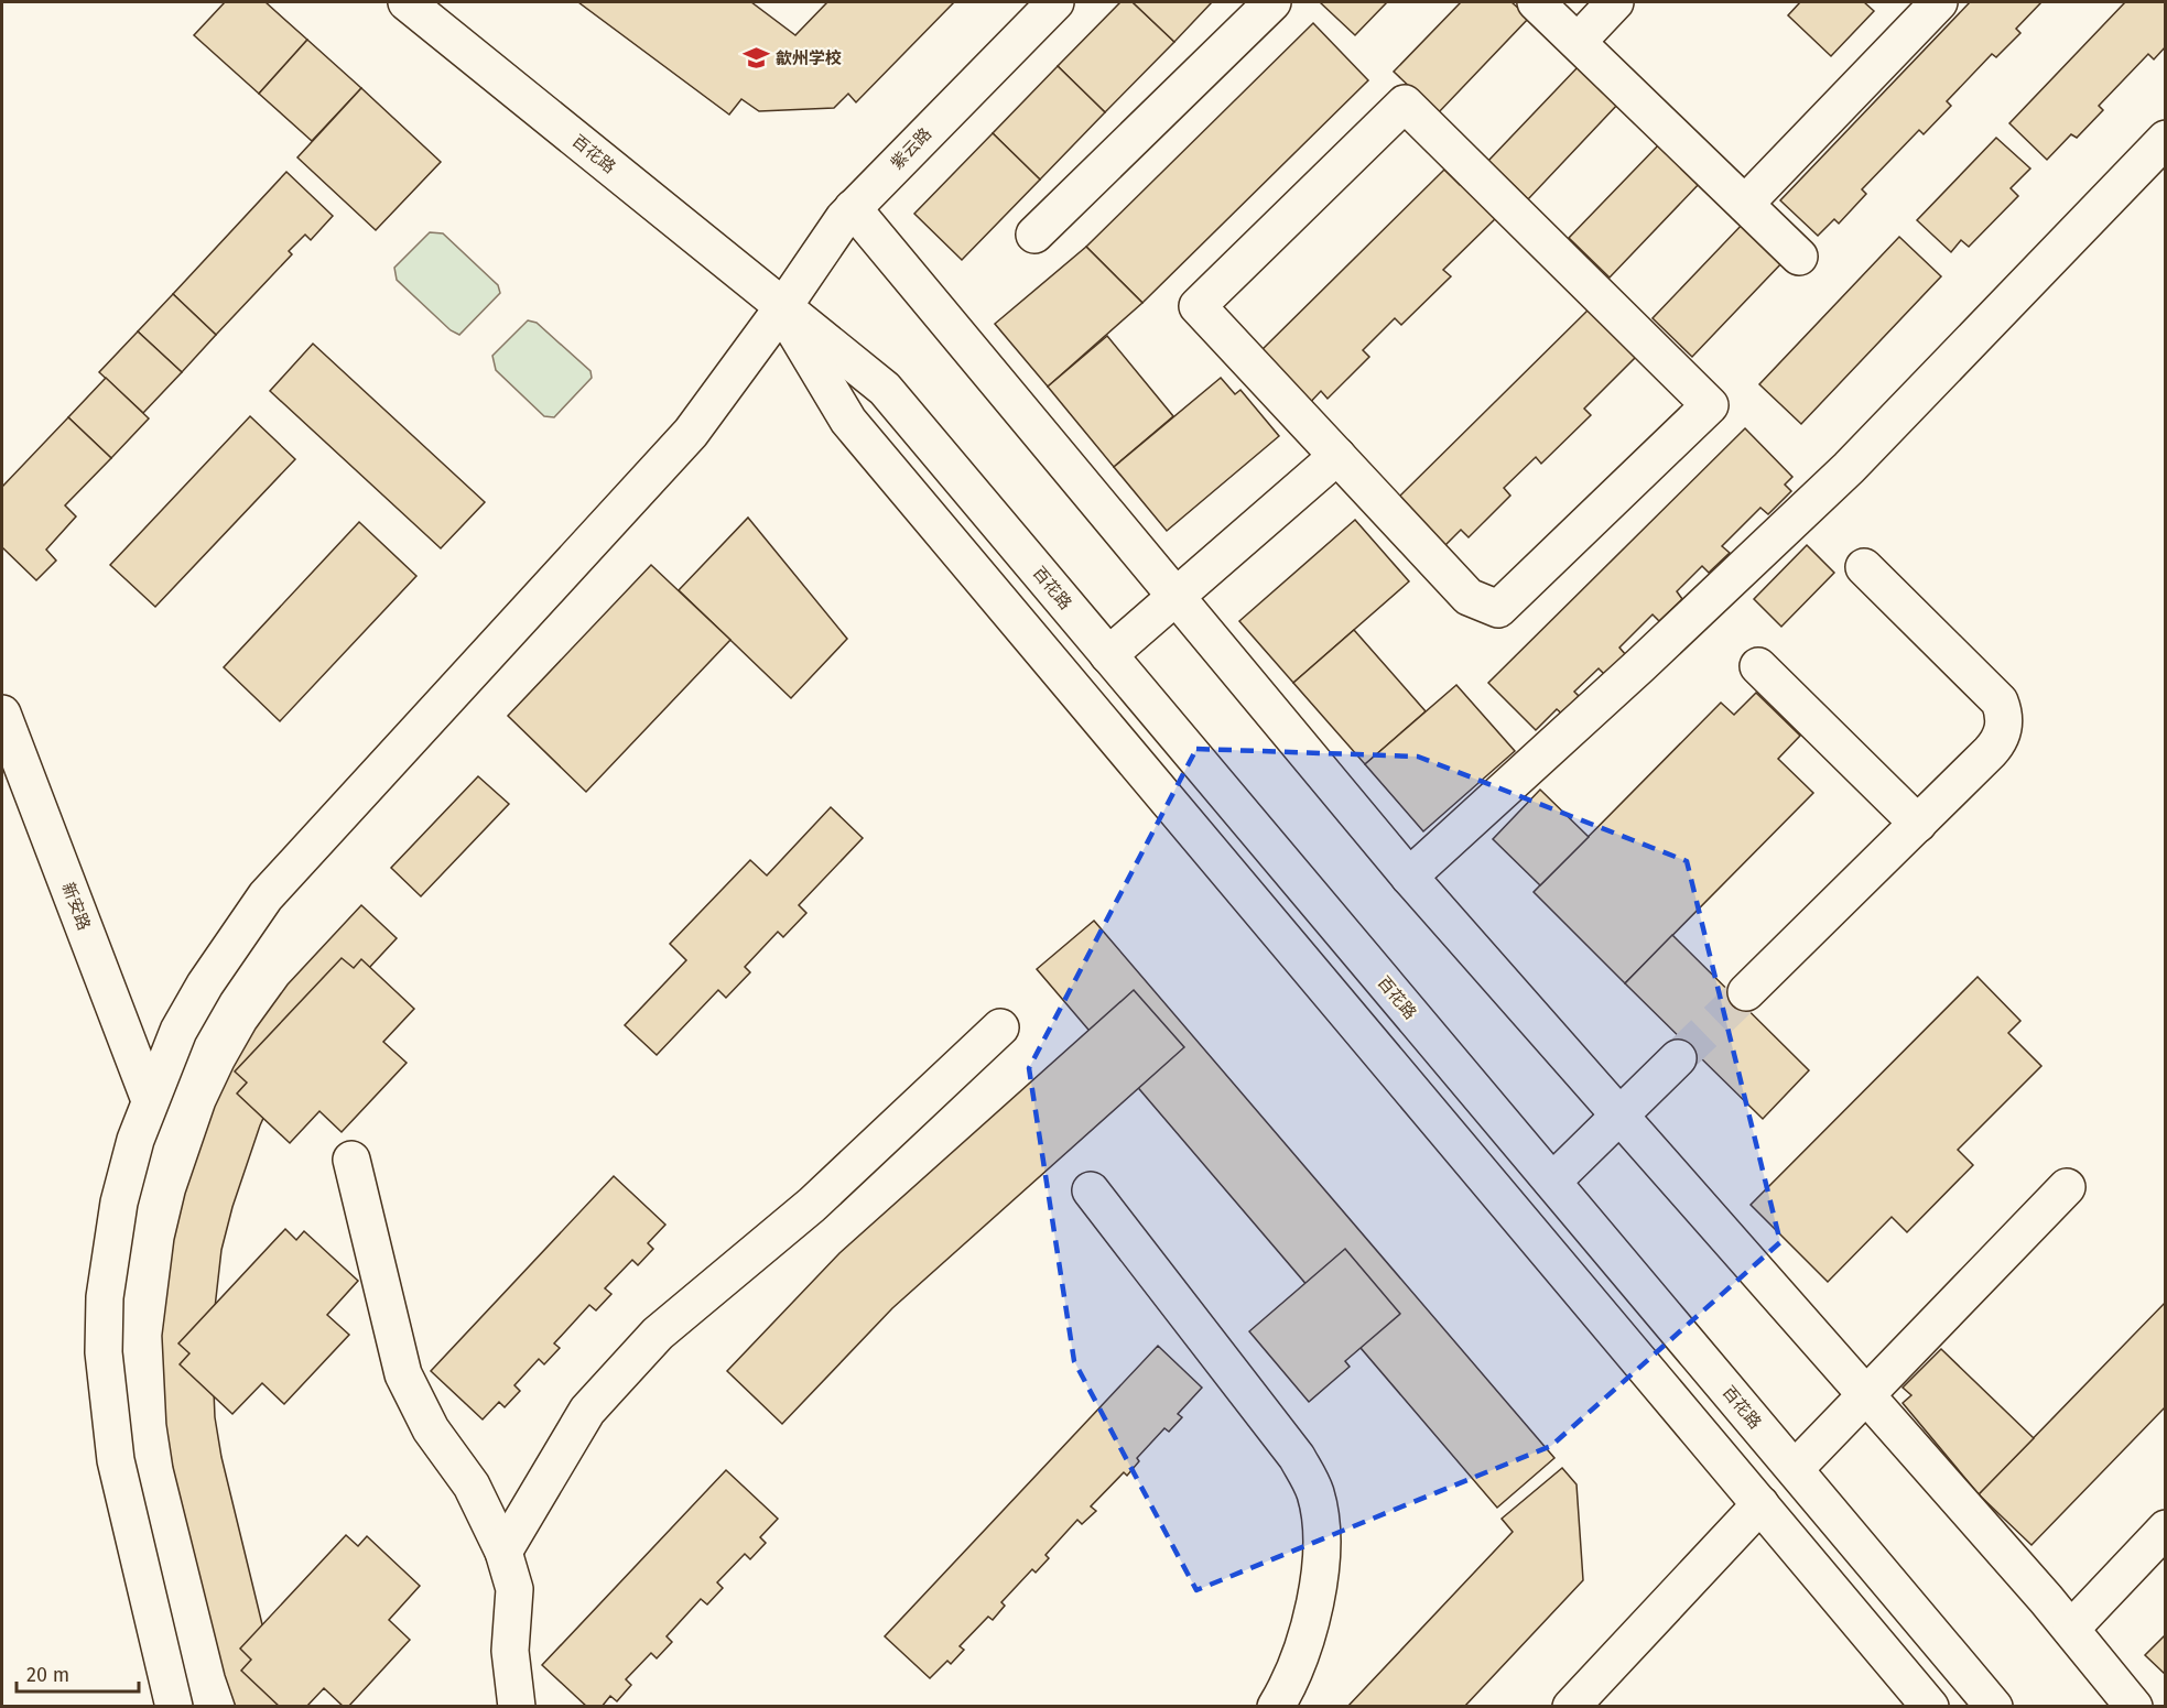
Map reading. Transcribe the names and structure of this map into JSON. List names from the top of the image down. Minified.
{"streets":{"main road":["紫云路","百花路","新安路"]},"crossings":[["紫云路","百花路"],["紫云路","新安路"]],"places":{"school or university":["歙州学校"]},"scale_bar":"20 m"}
